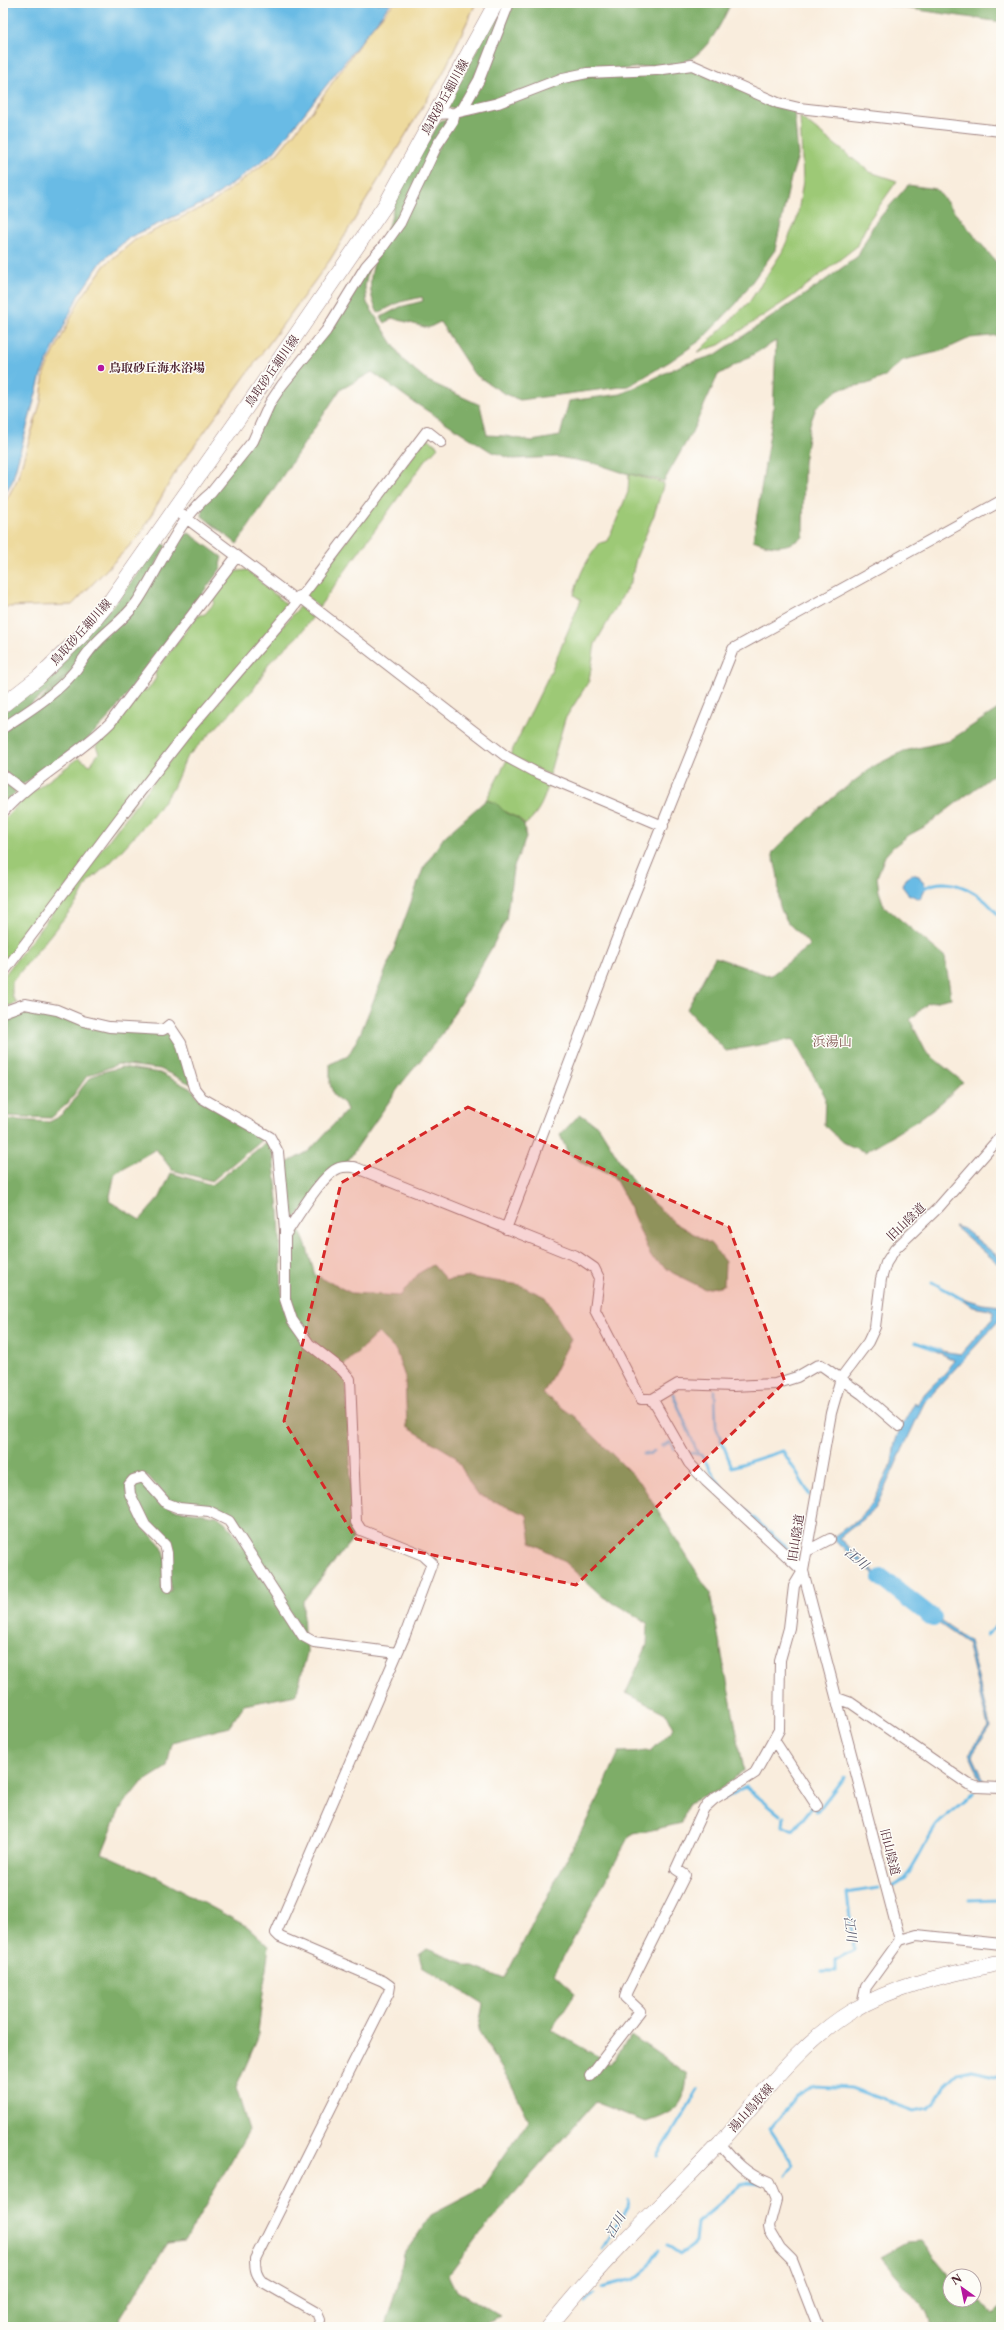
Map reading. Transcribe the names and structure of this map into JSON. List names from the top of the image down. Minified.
{"streets":{"main road":["鳥取砂丘細川線","湯山鳥取線"],"street":["旧山陰道"]},"districts":["浜湯山"],"water":["江川"],"places":["鳥取砂丘海水浴場"],"north":"top left"}
